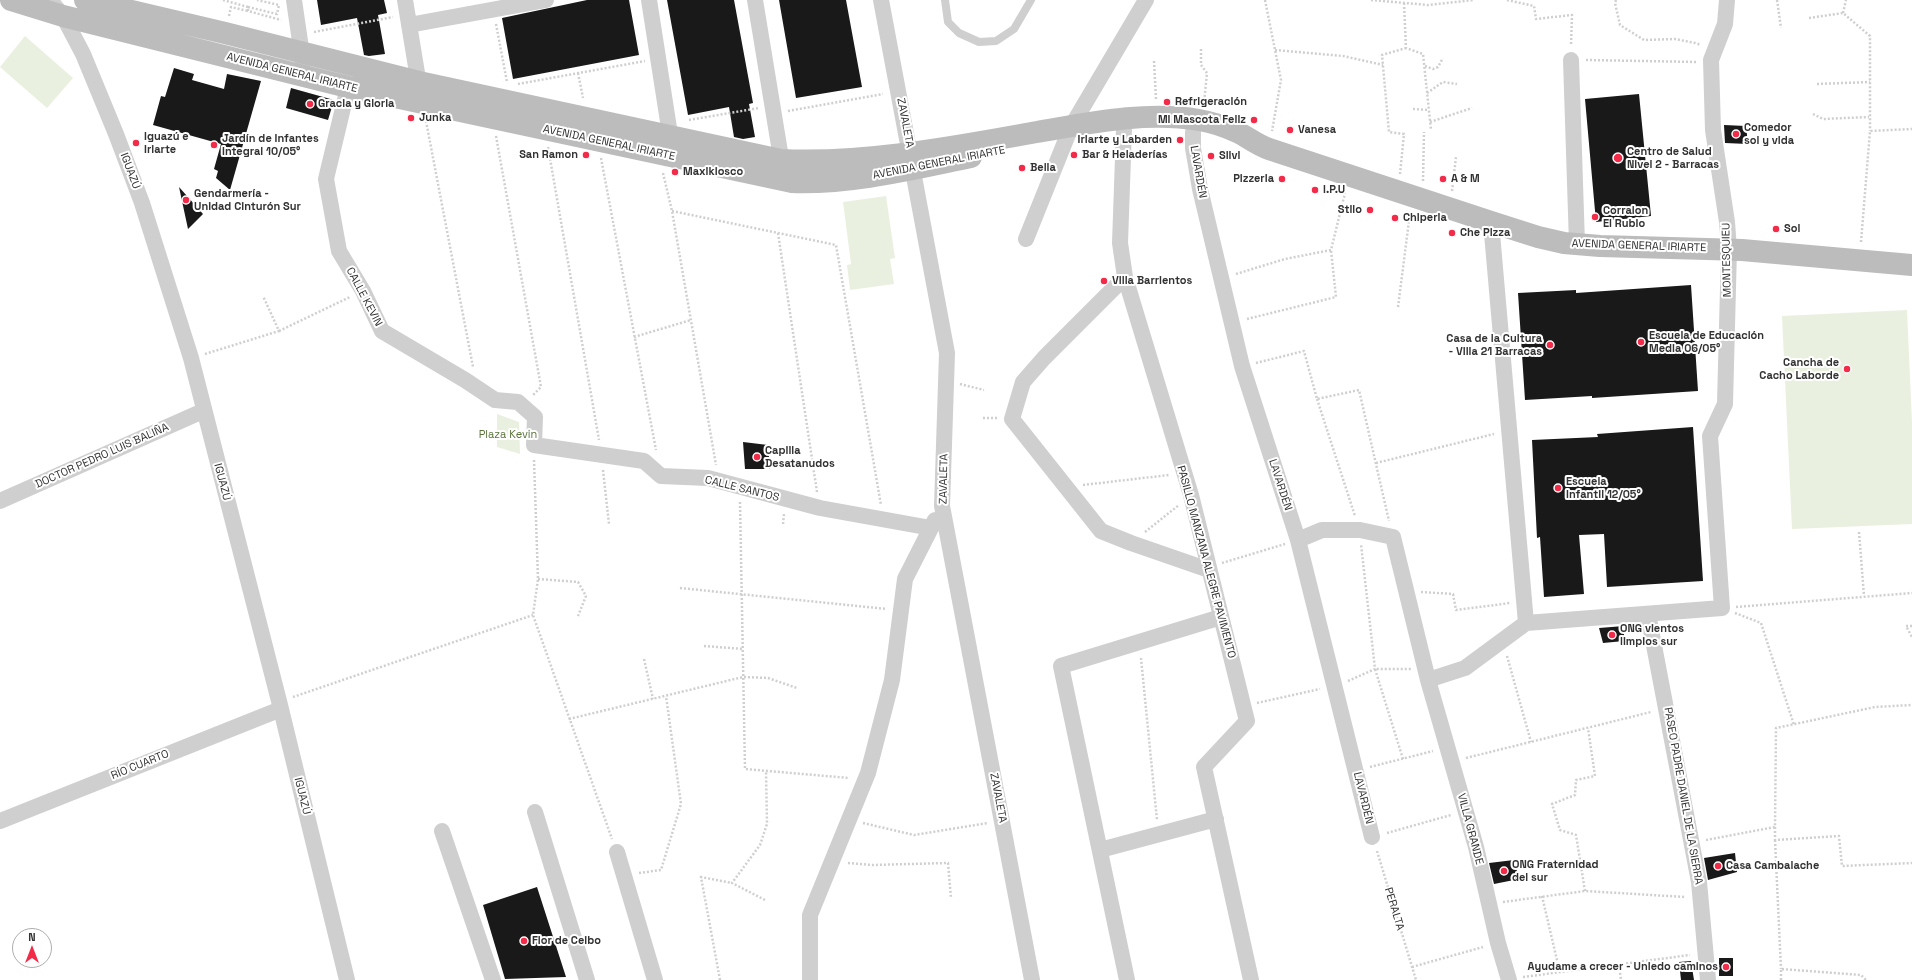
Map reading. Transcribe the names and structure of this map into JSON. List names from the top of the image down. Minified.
{"streets":{"main road":["AVENIDA GENERAL IRIARTE"],"street":["ZAVALETA","IGUAZÚ","LAVARDÉN","MONTESQUIEU","CALLE KEVIN","DOCTOR PEDRO LUIS BALIÑA","CALLE SANTOS","PASILLO MANZANA ALEGRE PAVIMENTO","RÍO CUARTO","PASEO PADRE DANIEL DE LA SIERRA","VILLA GRANDE"],"path":["PERALTA"]},"crossings":[["AVENIDA GENERAL IRIARTE","ZAVALETA"],["AVENIDA GENERAL IRIARTE","IGUAZÚ"],["AVENIDA GENERAL IRIARTE","LAVARDÉN"],["AVENIDA GENERAL IRIARTE","MONTESQUIEU"],["AVENIDA GENERAL IRIARTE","CALLE KEVIN"],["AVENIDA GENERAL IRIARTE","PASILLO MANZANA ALEGRE PAVIMENTO"],["IGUAZÚ","DOCTOR PEDRO LUIS BALIÑA"],["IGUAZÚ","RÍO CUARTO"],["LAVARDÉN","PERALTA"]],"parks":["Plaza Kevin"],"places":["Refrigeración","Gracia y Gloria","Junka","Mi Mascota Feliz","Vanesa","Comedor sol y vida","Iriarte y Labarden","Iguazú e Iriarte","Jardín de Infantes Integral 10/05°","San Ramon","Bar & Heladerías","Silvi","Centro de Salud Nivel 2 - Barracas","Bella","Maxikiosco","Pizzeria","A & M","I.P.U","Gendarmería - Unidad Cinturón Sur","Stilo","Corralon El Rubio","Chiperia","Sol","Che Pizza","Villa Barrientos","Escuela de Educación Media 06/05°","Casa de la Cultura - Villa 21 Barracas","Cancha de Cacho Laborde","Capilla Desatanudos","Escuela Infantil 12/05°","ONG vientos limpios sur","Casa Cambalache","ONG Fraternidad del sur","Flor de Ceibo","Ayudame a crecer - Uniedo caminos"],"north":"top"}
